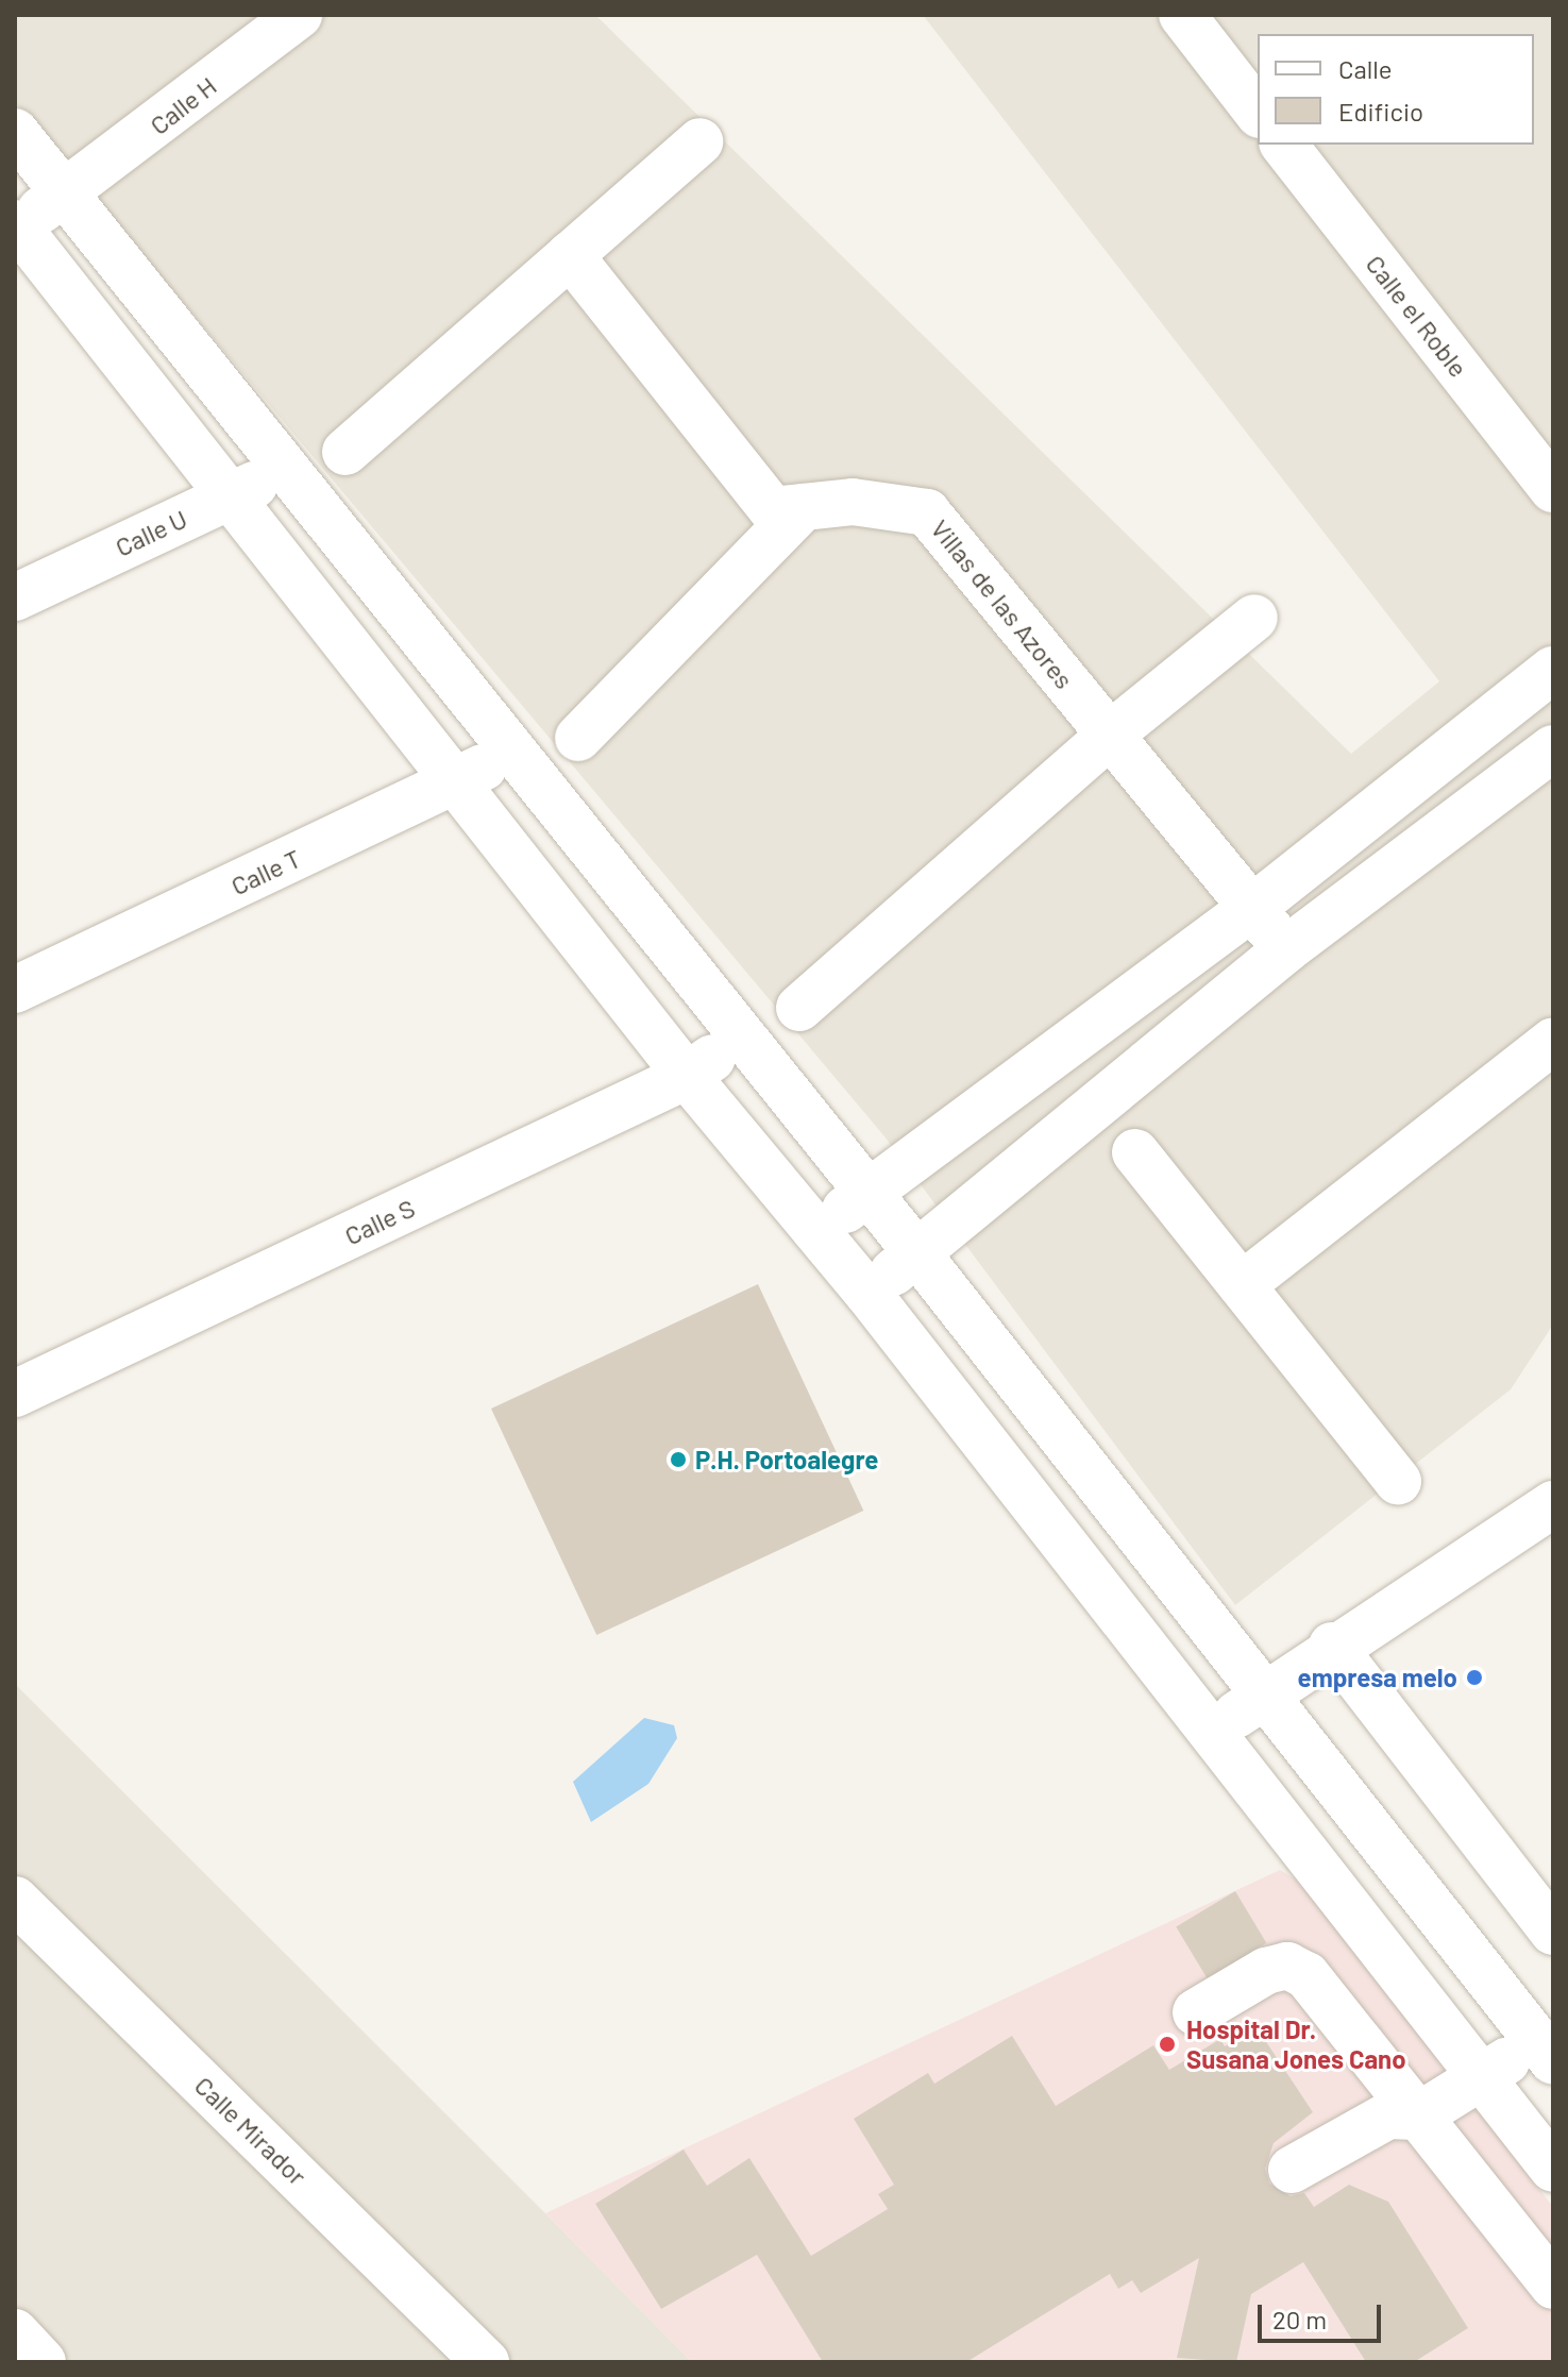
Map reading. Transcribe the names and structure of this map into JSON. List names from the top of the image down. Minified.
{"streets":{"street":["Calle H","Calle el Roble","Calle U","Villas de las Azores","Calle T","Calle S","Calle Mirador"]},"places":["P.H. Portoalegre","empresa melo","Hospital Dr. Susana Jones Cano"],"legend":["Calle","Edificio"],"scale_bar":"20 m"}
